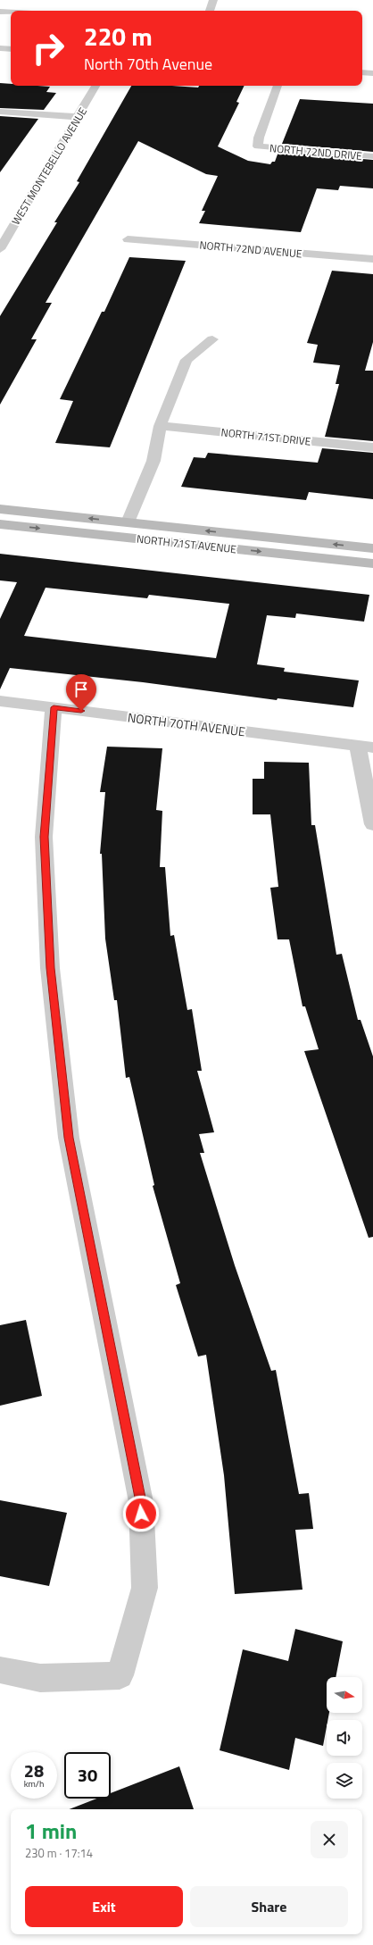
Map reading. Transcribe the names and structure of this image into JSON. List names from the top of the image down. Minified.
{"streets":{"street":["NORTH 72ND DRIVE","WEST MONTEBELLO AVENUE","NORTH 72ND AVENUE","NORTH 71ST DRIVE","NORTH 71ST AVENUE","NORTH 70TH AVENUE"]},"north":"right","page":{"turn":["220 m","North 70th Avenue"],"speed":"28 km/h","limit":"30","heading":["1 min","230 m · 17:14"],"buttons":["Exit","Share"]}}
